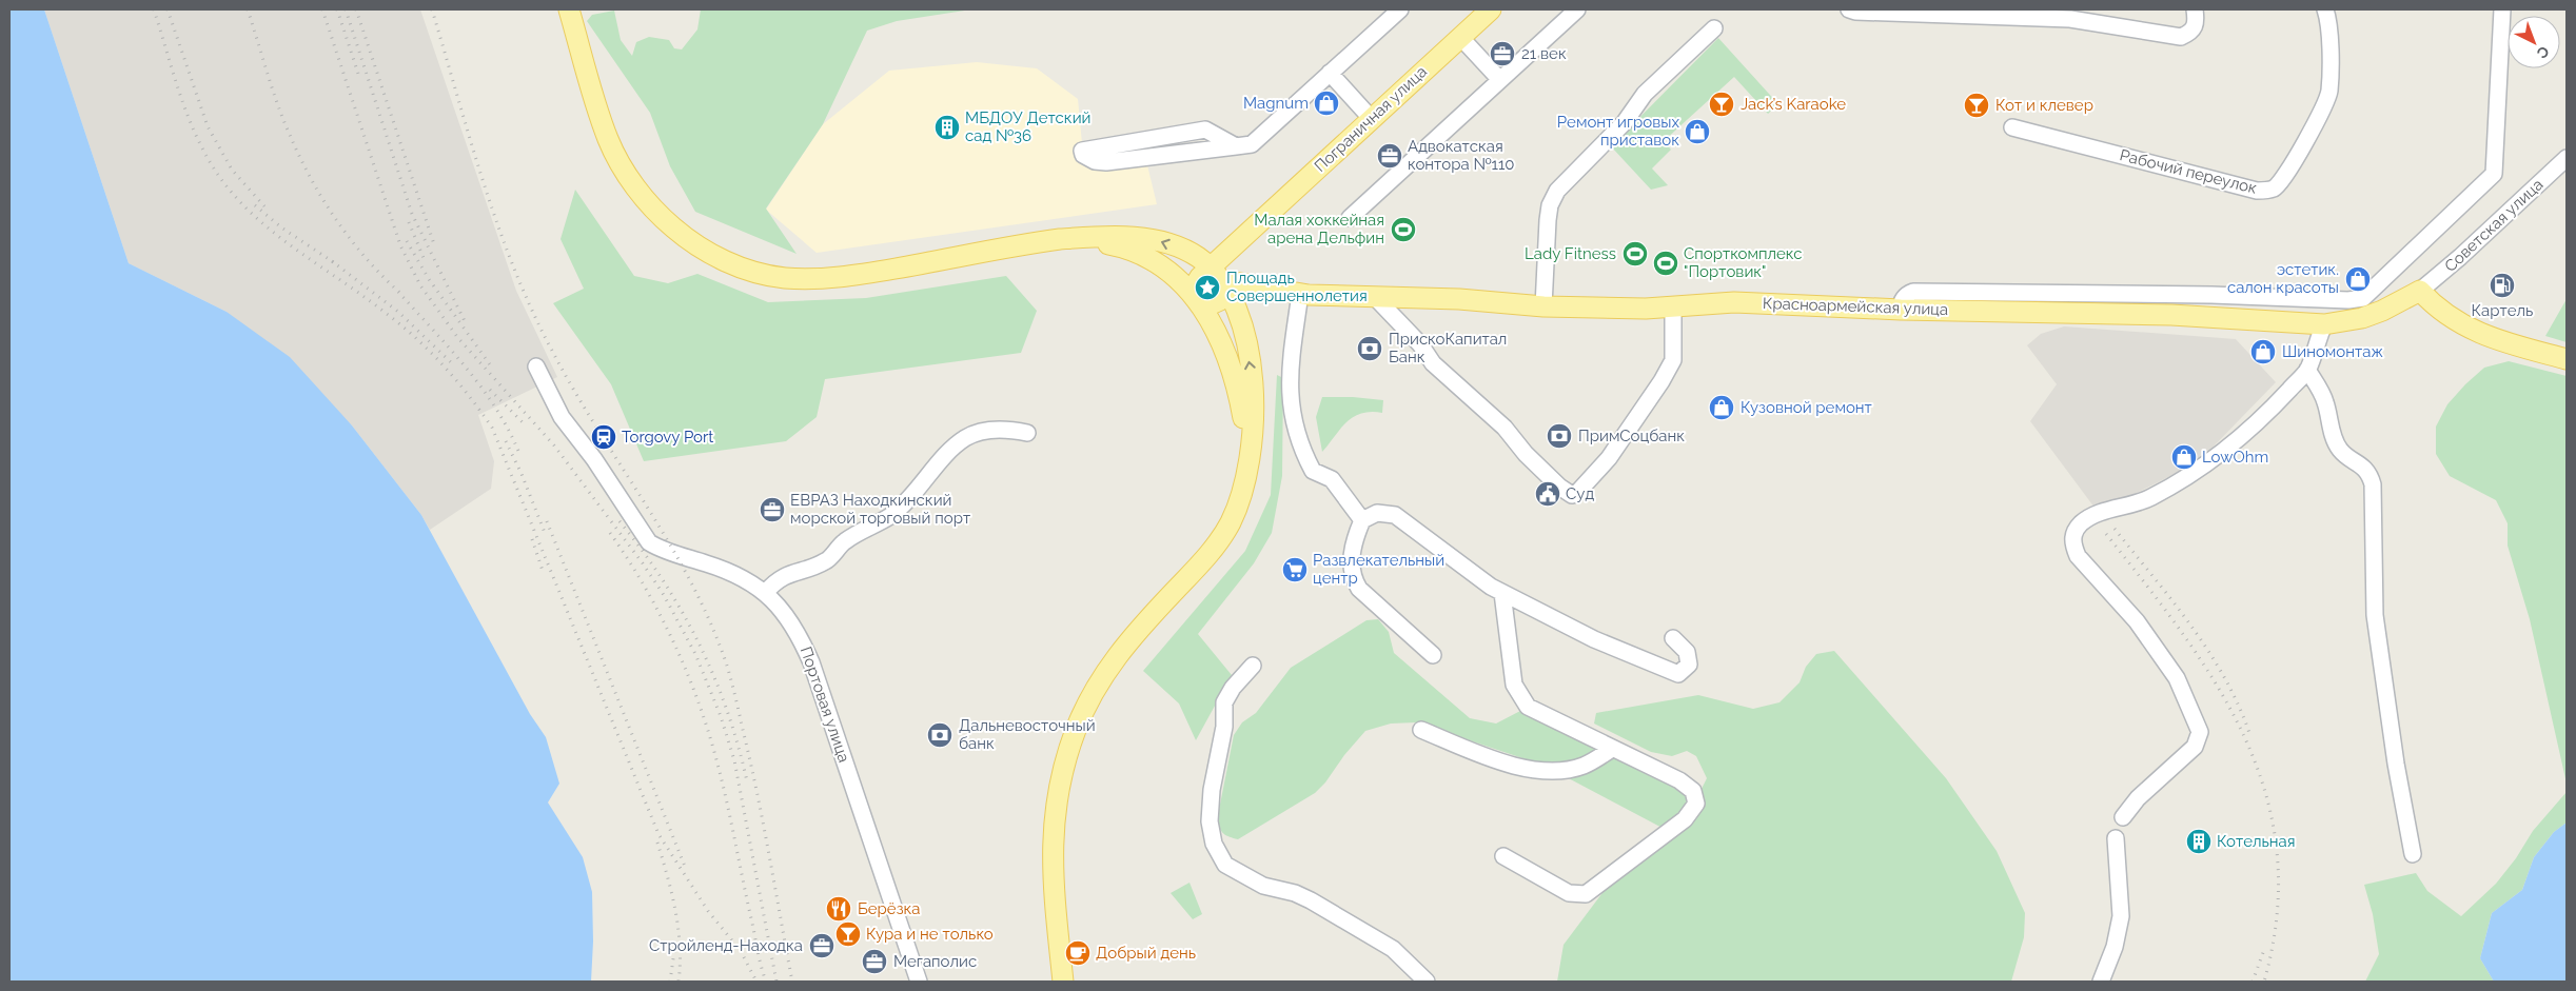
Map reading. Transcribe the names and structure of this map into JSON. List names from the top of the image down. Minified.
{"streets":{"main road":["Пограничная улица","Красноармейская улица"],"street":["Рабочий переулок","Советская улица","Портовая улица"]},"crossings":[["Пограничная улица","Красноармейская улица"],["Советская улица","Красноармейская улица"]],"places":{"office":["21 век","Адвокатская контора №110","ЕВРАЗ Находкинский морской торговый порт","Стройленд-Находка","Мегаполис"],"shop":["Magnum","Ремонт игровых приставок","эстетик. салон красоты","Шиномонтаж","Кузовной ремонт","LowOhm"],"bar":["Jack’s Karaoke","Кот и клевер","Кура и не только"],"building":["МБДОУ Детский сад №36","Котельная"],"sports":["Малая хоккейная арена Дельфин","Lady Fitness","Спорткомплекс \"Портовик\""],"fuel station":["Картель"],"place":["Площадь Совершеннолетия"],"bank":["ПрискоКапитал Банк","ПримСоцбанк","Дальневосточный банк"],"station":["Torgovy Port"],"public building":["Суд"],"supermarket":["Развлекательный центр"],"restaurant":["Берёзка"],"cafe":["Добрый день"]},"north":"bottom right"}
